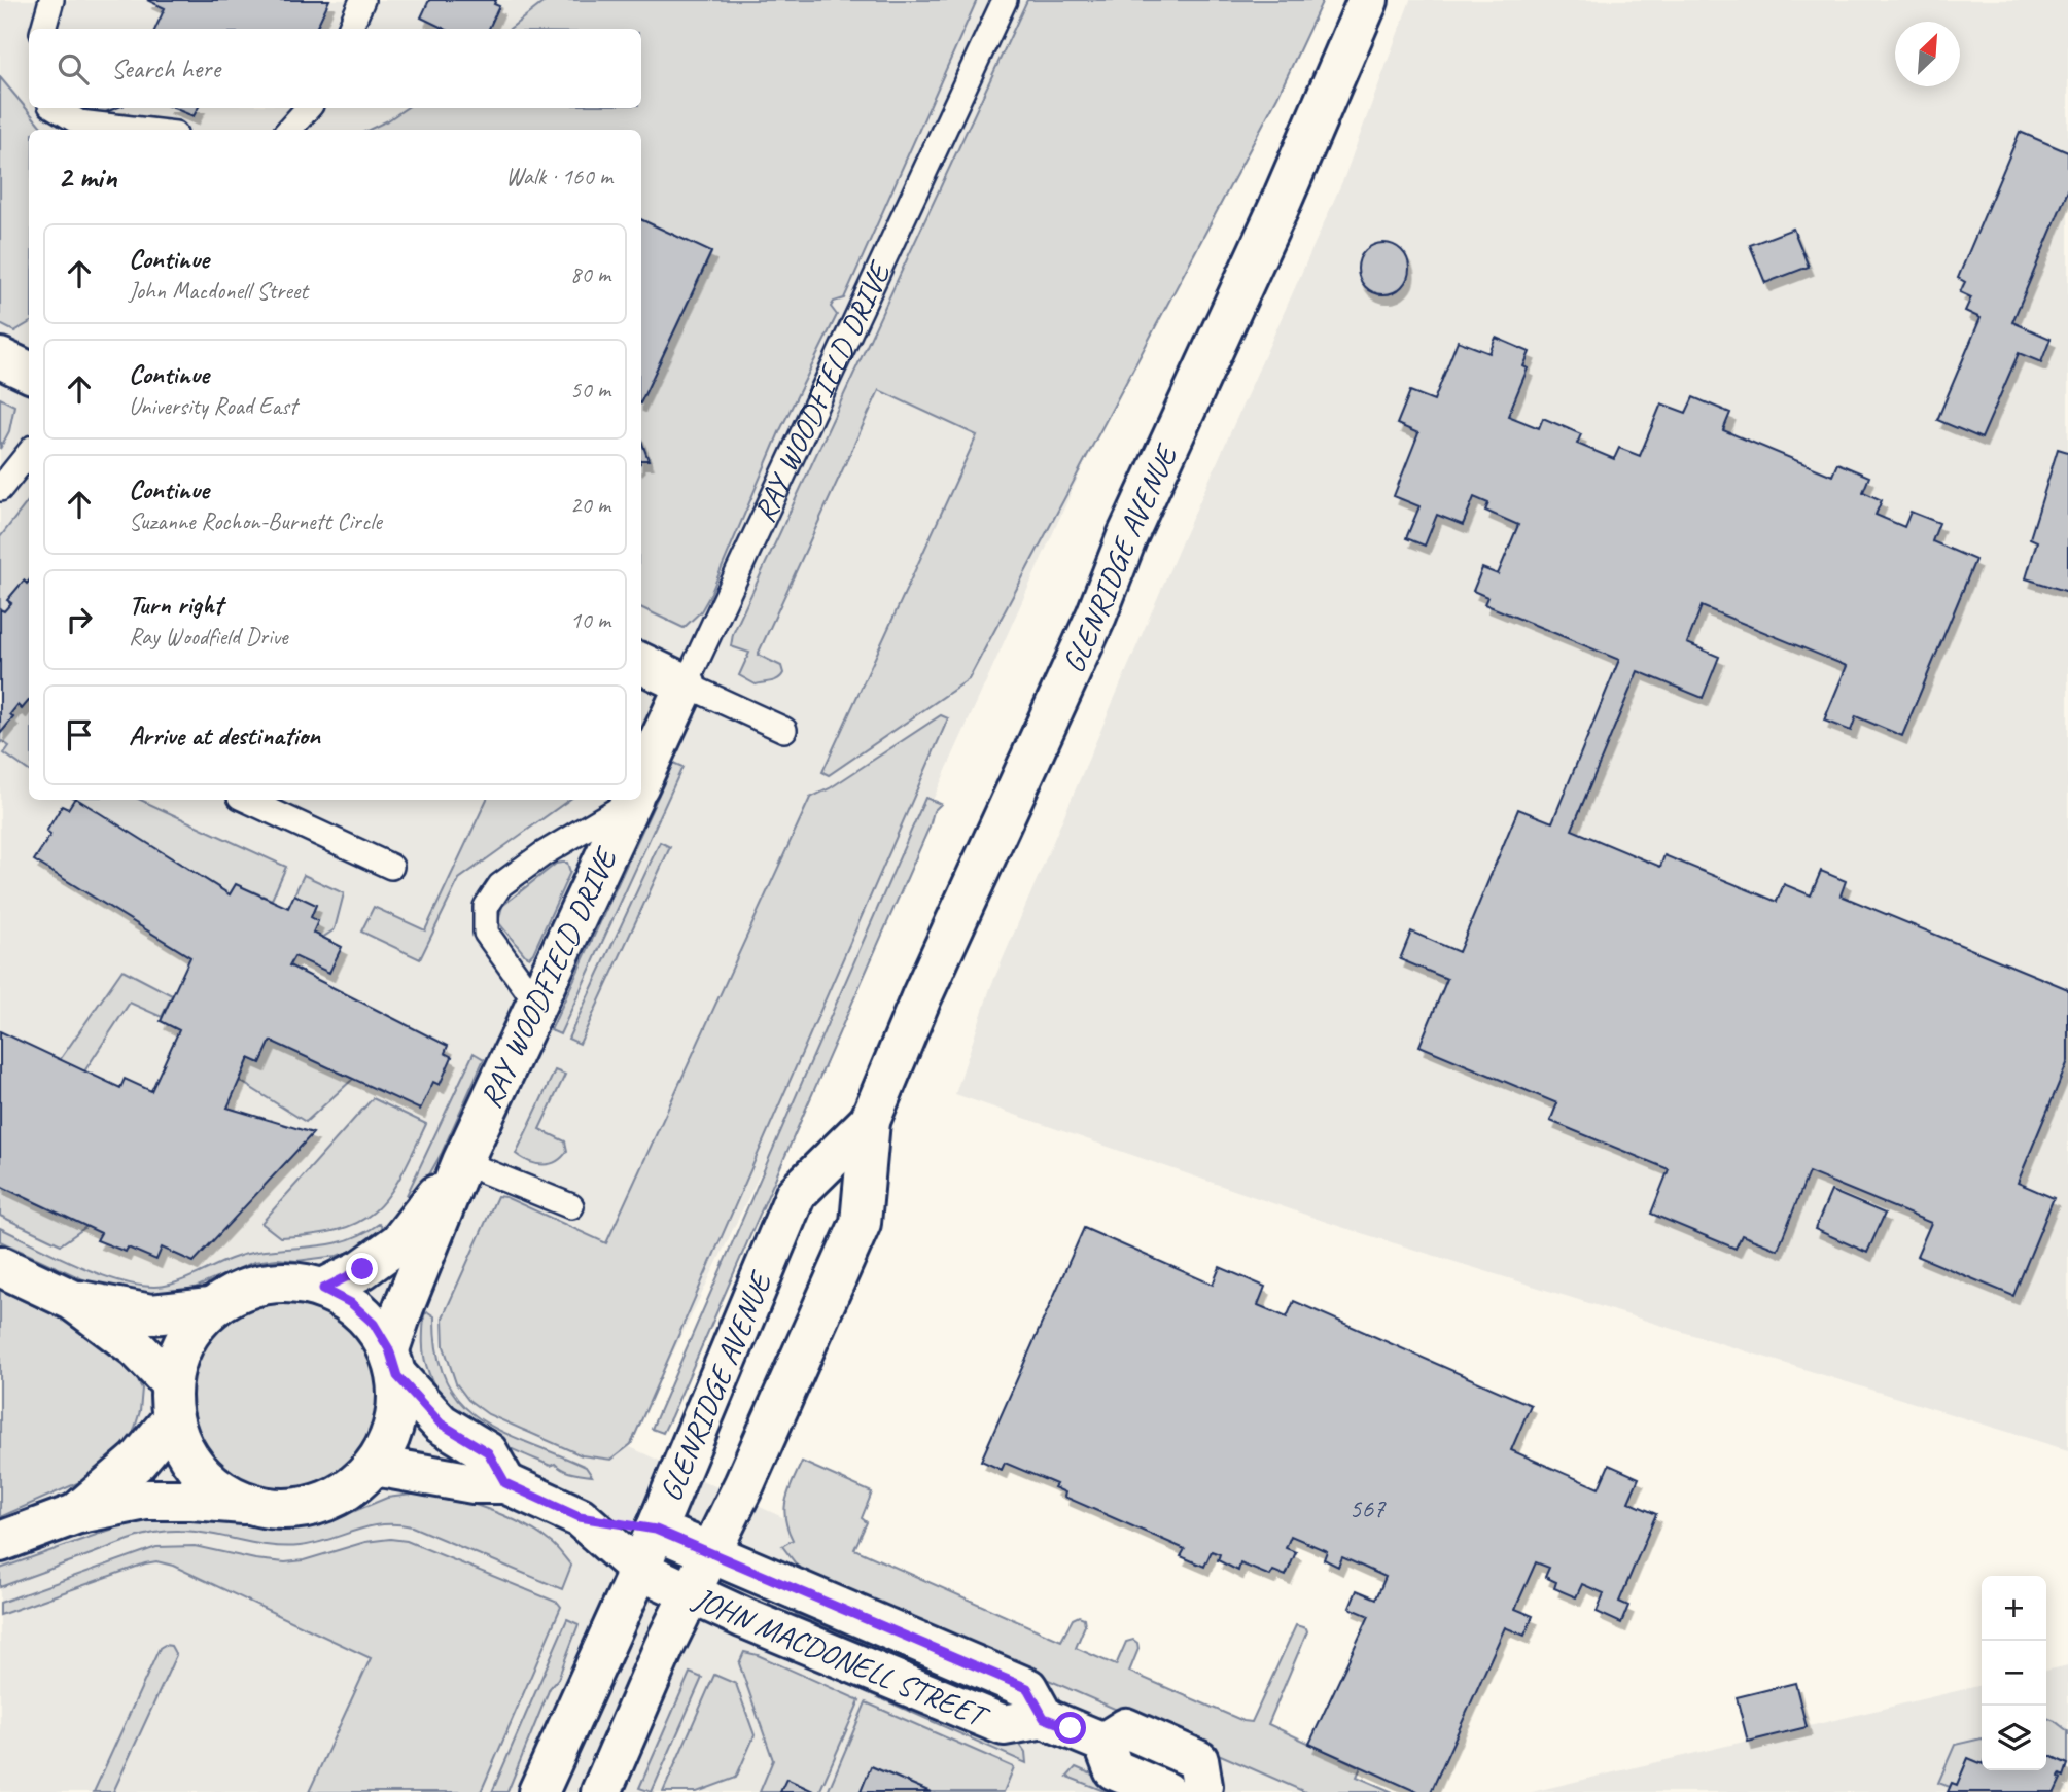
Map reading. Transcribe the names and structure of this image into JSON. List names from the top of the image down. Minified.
{"streets":{"street":["RAY WOODFIELD DRIVE","GLENRIDGE AVENUE","JOHN MACDONELL STREET"]},"crossings":[["GLENRIDGE AVENUE","JOHN MACDONELL STREET"]],"house_numbers":["567"],"north":"top right","page":{"search":"Search here","heading":["2 min","Walk · 160 m"],"list":[["Continue","John Macdonell Street","80 m"],["Continue","University Road East","50 m"],["Continue","Suzanne Rochon-Burnett Circle","20 m"],["Turn right","Ray Woodfield Drive","10 m"],"Arrive at destination"],"map_buttons":["+","−"]}}
